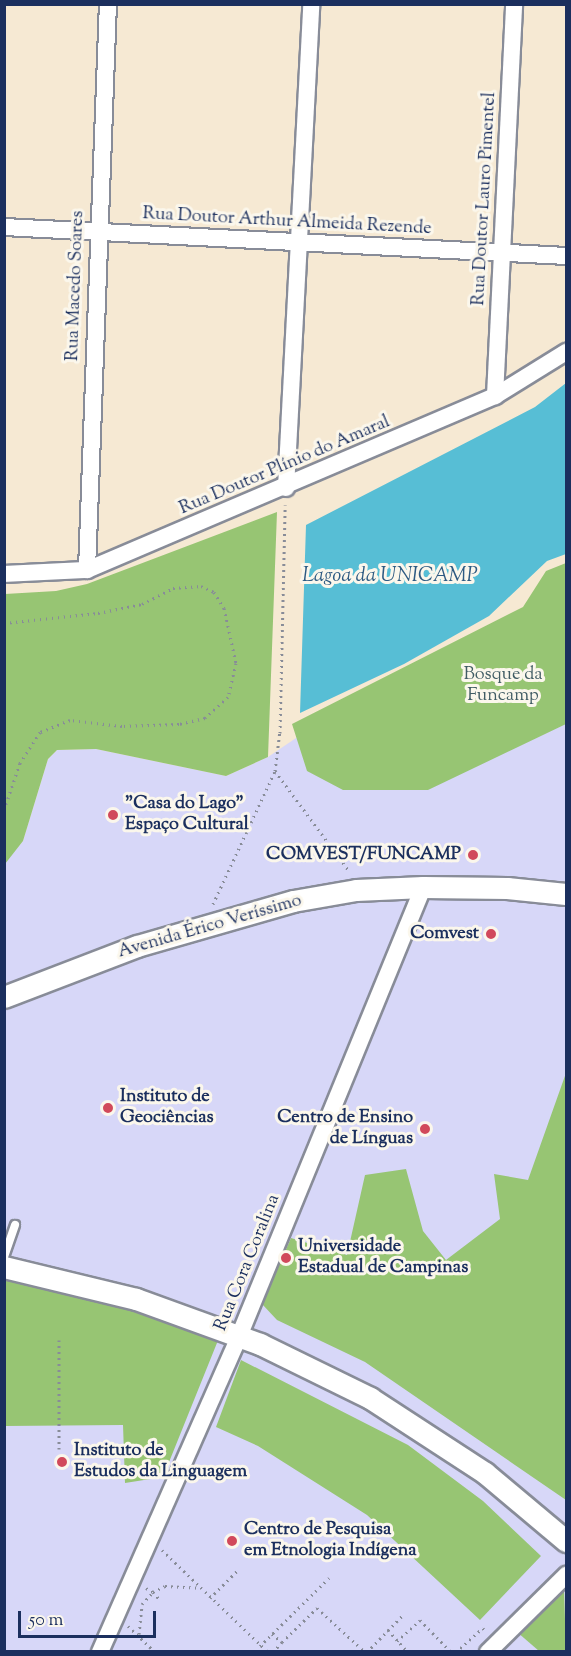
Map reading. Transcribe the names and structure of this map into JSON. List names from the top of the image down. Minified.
{"streets":{"street":["Rua Doutor Lauro Pimentel","Rua Doutor Arthur Almeida Rezende","Rua Macedo Soares","Rua Doutor Plínio do Amaral","Avenida Érico Veríssimo","Rua Cora Coralina"]},"crossings":[["Rua Doutor Lauro Pimentel","Rua Doutor Arthur Almeida Rezende"],["Rua Doutor Lauro Pimentel","Rua Doutor Plínio do Amaral"],["Rua Doutor Arthur Almeida Rezende","Rua Macedo Soares"],["Rua Macedo Soares","Rua Doutor Plínio do Amaral"],["Avenida Érico Veríssimo","Rua Cora Coralina"]],"water":["Lagoa da UNICAMP"],"parks":["Bosque da Funcamp"],"places":["\"Casa do Lago\" Espaço Cultural","COMVEST/FUNCAMP","Comvest","Instituto de Geociências","Centro de Ensino de Línguas","Universidade Estadual de Campinas","Instituto de Estudos da Linguagem","Centro de Pesquisa em Etnologia Indígena"],"scale_bar":"50 m"}
